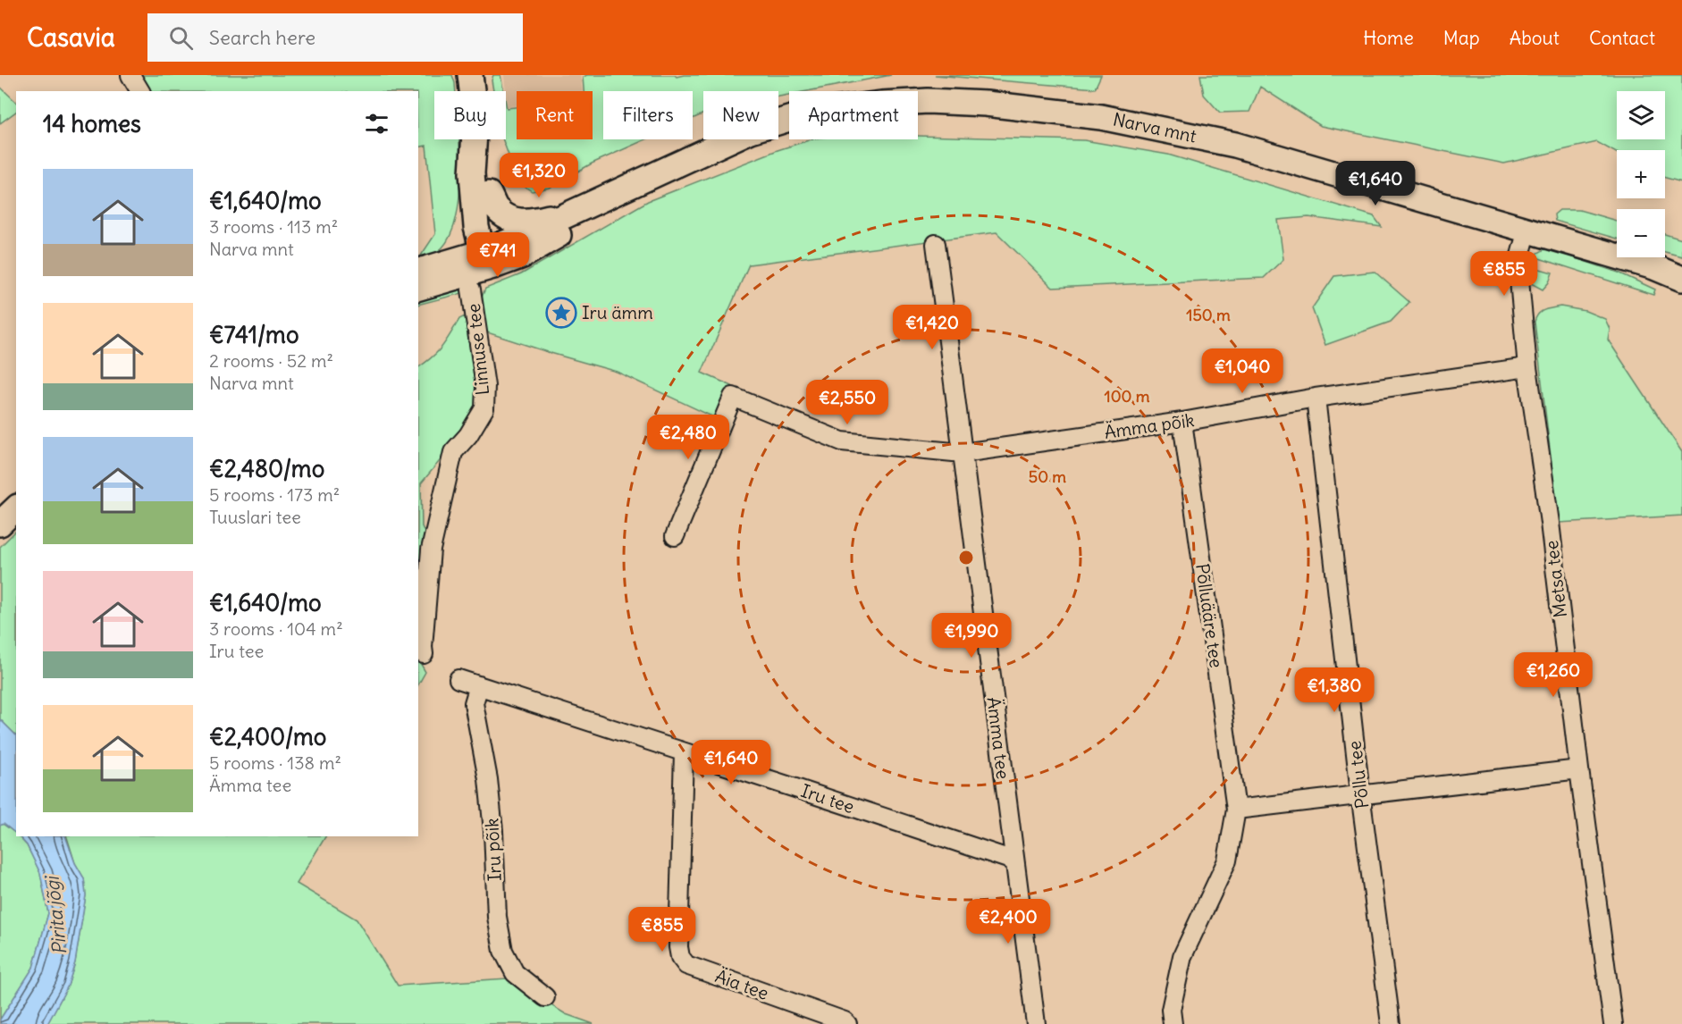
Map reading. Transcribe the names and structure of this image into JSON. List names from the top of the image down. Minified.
{"streets":{"main road":["Narva mnt"],"street":["Linnuse tee","Ämma põik","Metsa tee","Põlluääre tee","Ämma tee","Põllu tee","Iru tee","Iru põik","Äia tee"]},"crossings":[["Narva mnt","Linnuse tee"],["Narva mnt","Metsa tee"],["Ämma põik","Metsa tee"],["Ämma põik","Põlluääre tee"],["Ämma põik","Ämma tee"],["Ämma põik","Põllu tee"],["Ämma tee","Iru tee"],["Iru tee","Iru põik"],["Iru tee","Äia tee"]],"water":["Pirita jõgi"],"places":{"place":["Iru ämm"]},"page":{"header":"Casavia","search":"Search here","nav":["Home","Map","About","Contact"],"map_buttons":["+","−"],"chip":["Buy","Rent","Filters","New","Apartment"],"heading":"14 homes","price":["€1,320","€1,640","€741","€855","€1,420","€1,040","€2,550","€2,480","€1,990","€1,260","€1,380","€1,640","€2,400","€855"],"list":[{"name":"€1,640/mo","note":"3 rooms · 113 m² · Narva mnt"},{"name":"€741/mo","note":"2 rooms · 52 m² · Narva mnt"},{"name":"€2,480/mo","note":"5 rooms · 173 m² · Tuuslari tee"},{"name":"€1,640/mo","note":"3 rooms · 104 m² · Iru tee"},{"name":"€2,400/mo","note":"5 rooms · 138 m² · Ämma tee"}]},"rings":["150 m","100 m","50 m"]}
